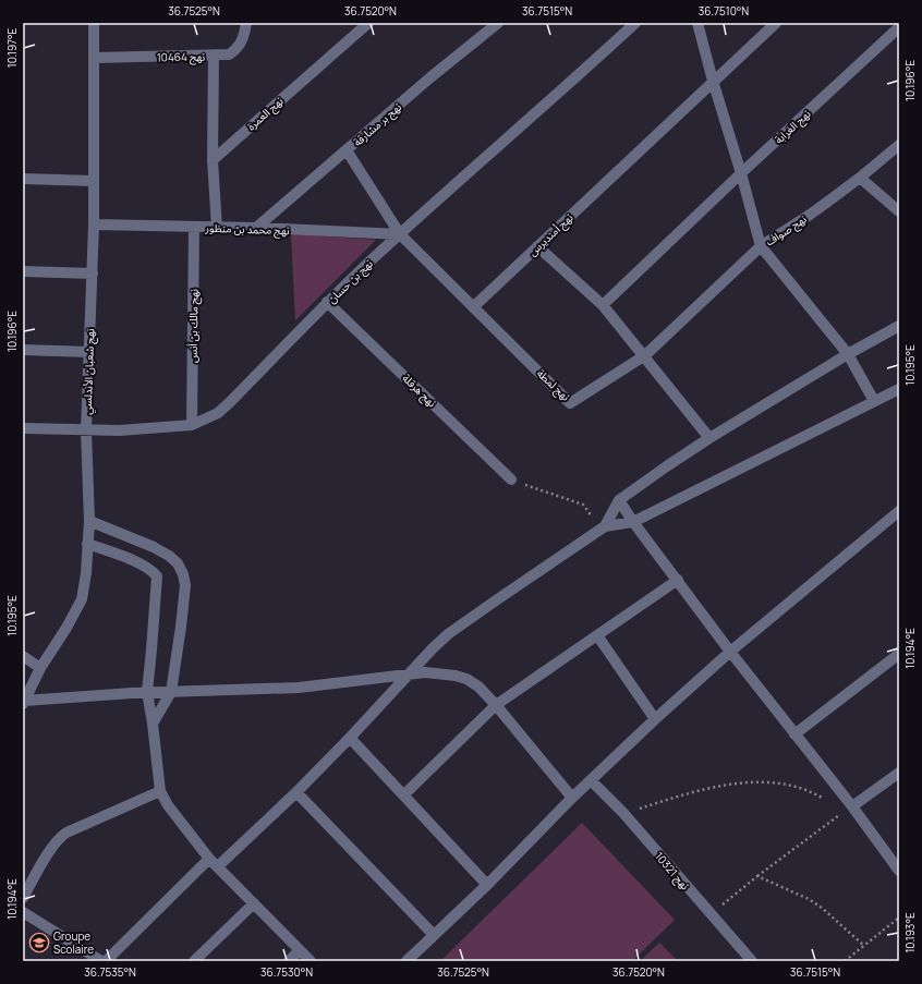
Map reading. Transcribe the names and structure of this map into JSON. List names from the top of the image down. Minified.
{"streets":{"street":["نهج 10464","نهج العمرة","نهج بر مشارقة","نهج الغرابة","نهج محمد بن منظور","نهج صواف","نهج أمنديرس","نهج بن حسان","نهج مالك بن أنس","نهج شعبان الأندلسي","نهج لمطة","نهج هرقلة","نهج 10321"]},"crossings":[["نهج 10464","نهج شعبان الأندلسي"],["نهج بر مشارقة","نهج محمد بن منظور"],["نهج محمد بن منظور","نهج بن حسان"],["نهج محمد بن منظور","نهج مالك بن أنس"],["نهج محمد بن منظور","نهج شعبان الأندلسي"],["نهج أمنديرس","نهج لمطة"],["نهج بن حسان","نهج مالك بن أنس"],["نهج بن حسان","نهج شعبان الأندلسي"],["نهج بن حسان","نهج هرقلة"]],"places":{"school or university":["Groupe Scolaire"]},"coordinates":["36.7525°N","36.7520°N","36.7515°N","36.7510°N","10.197°E","10.196°E","10.195°E","10.194°E","10.193°E","36.7535°N","36.7530°N"]}
